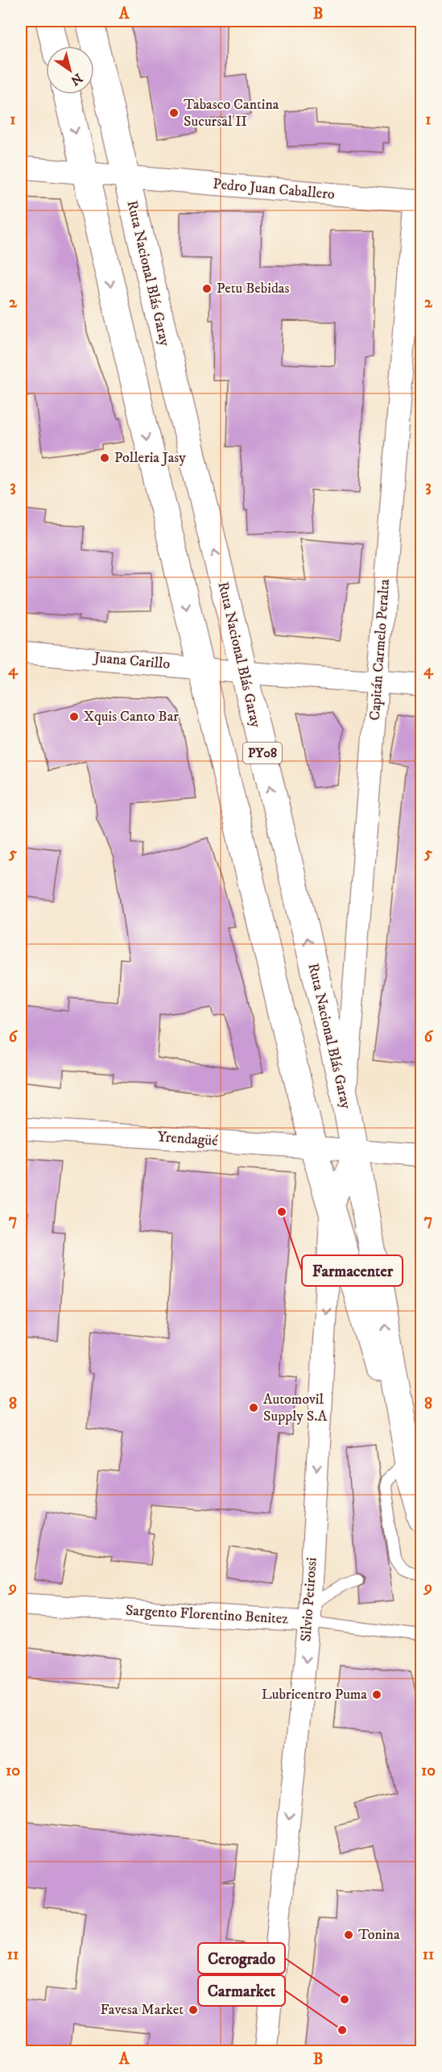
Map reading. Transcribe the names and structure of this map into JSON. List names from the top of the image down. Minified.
{"streets":{"highway":["Ruta Nacional Blás Garay","PY08"],"street":["Pedro Juan Caballero","Capitán Carmelo Peralta","Juana Carillo","Yrendagüé","Silvio Petirossi","Sargento Florentino Benitez"]},"crossings":[["Pedro Juan Caballero","Ruta Nacional Blás Garay"],["Pedro Juan Caballero","Capitán Carmelo Peralta"],["Ruta Nacional Blás Garay","Capitán Carmelo Peralta"],["Ruta Nacional Blás Garay","Juana Carillo"],["Ruta Nacional Blás Garay","Yrendagüé"],["Ruta Nacional Blás Garay","Silvio Petirossi"],["Capitán Carmelo Peralta","Juana Carillo"],["Yrendagüé","Silvio Petirossi"],["Silvio Petirossi","Sargento Florentino Benitez"]],"one_way":["Silvio Petirossi"],"places":["Tabasco Cantina Sucursal II","Petu Bebidas","Polleria Jasy","Xquis Canto Bar","Farmacenter","Automovil Supply S.A","Lubricentro Puma","Tonina","Cerogrado","Favesa Market","Carmarket"],"north":"bottom right","grid":{"columns":["A","B"],"rows":["1","2","3","4","5","6","7","8","9","10","11"]}}
